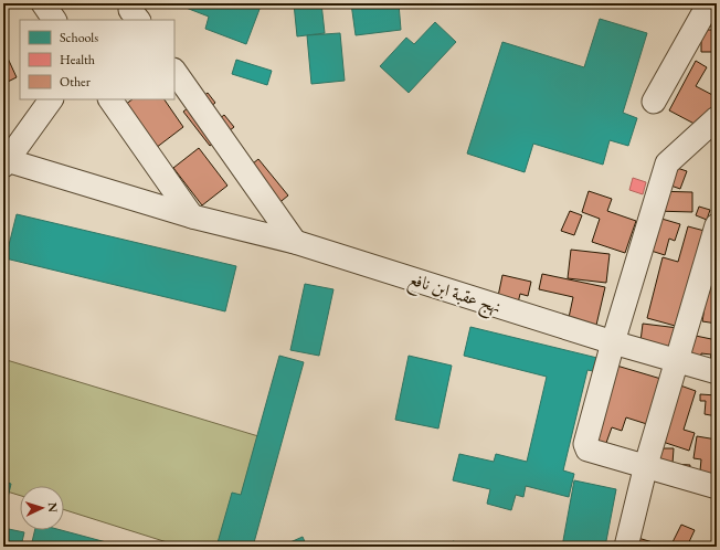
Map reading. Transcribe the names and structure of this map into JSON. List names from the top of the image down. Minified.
{"streets":{"street":["نهج عقبة ابن نافع"]},"legend":["Schools","Health","Other"],"north":"right"}
